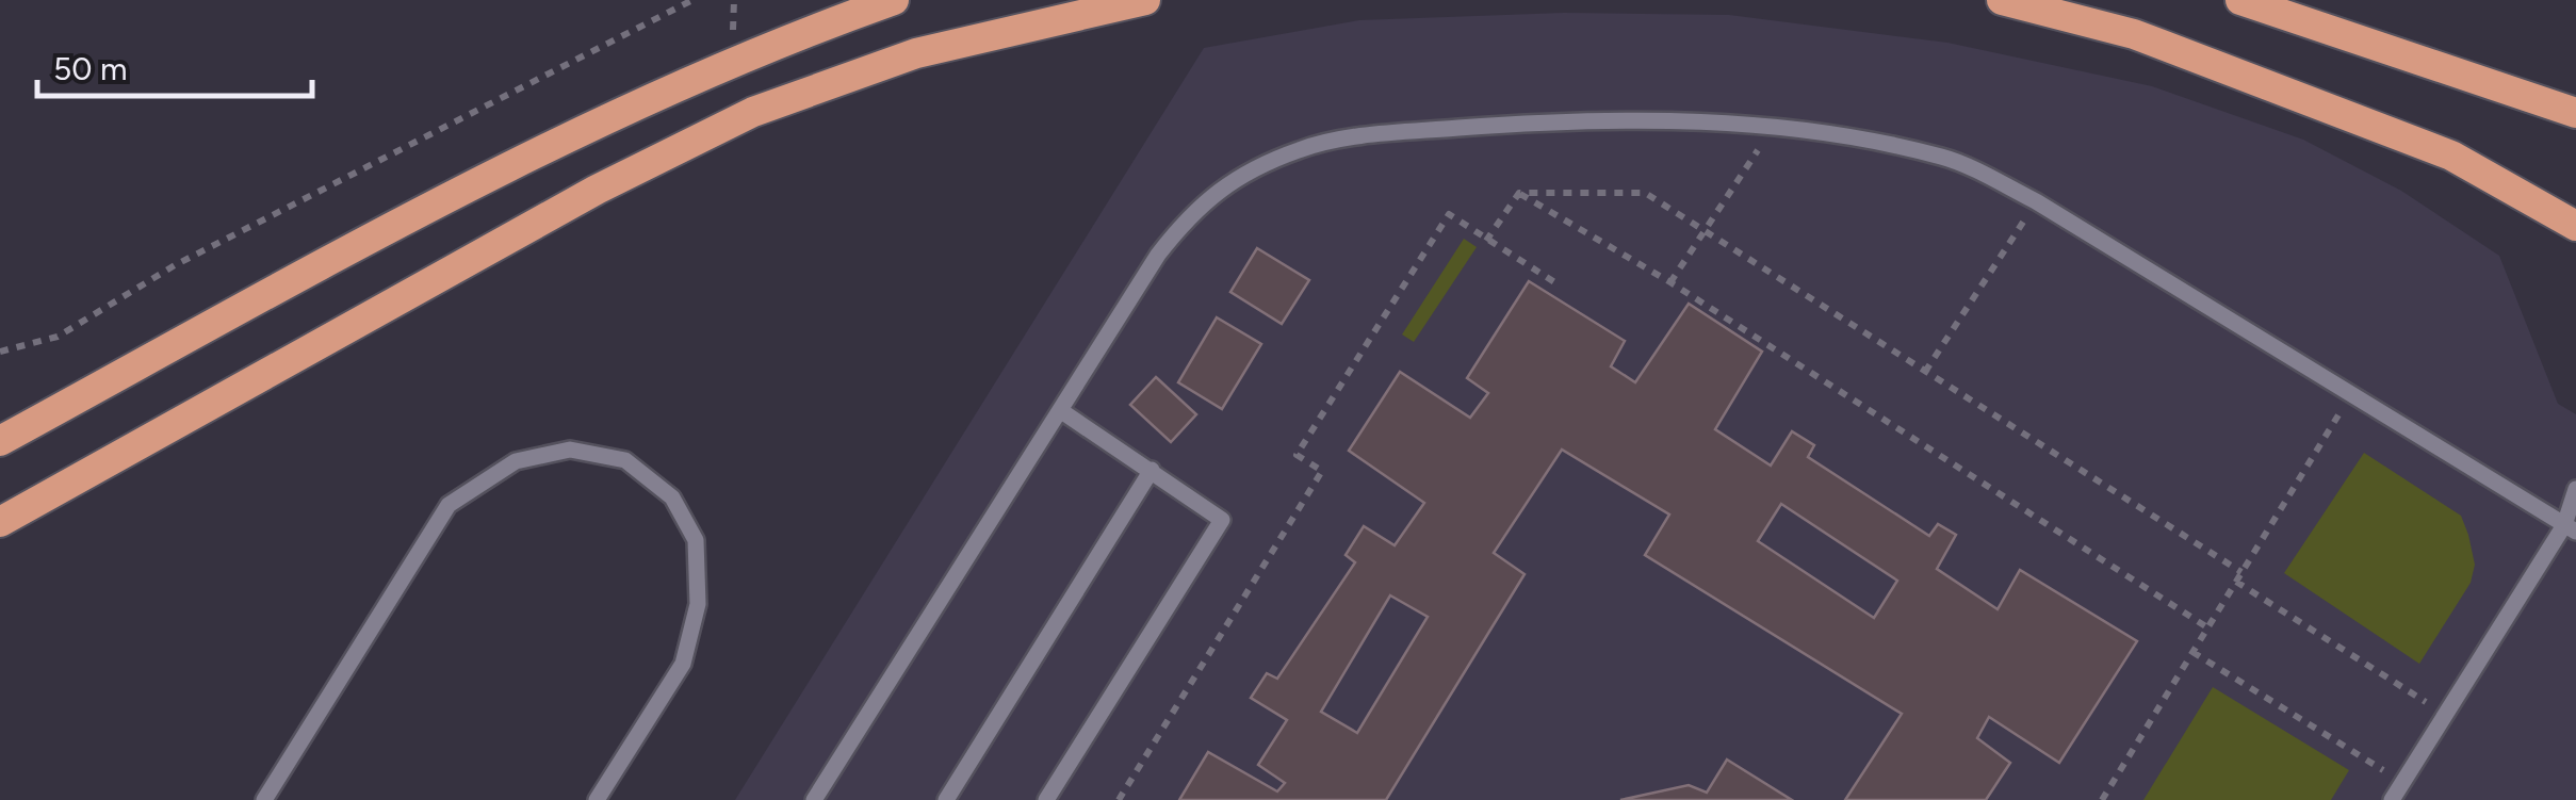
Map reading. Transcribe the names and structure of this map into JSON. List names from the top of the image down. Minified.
{"scale_bar":"50 m"}
